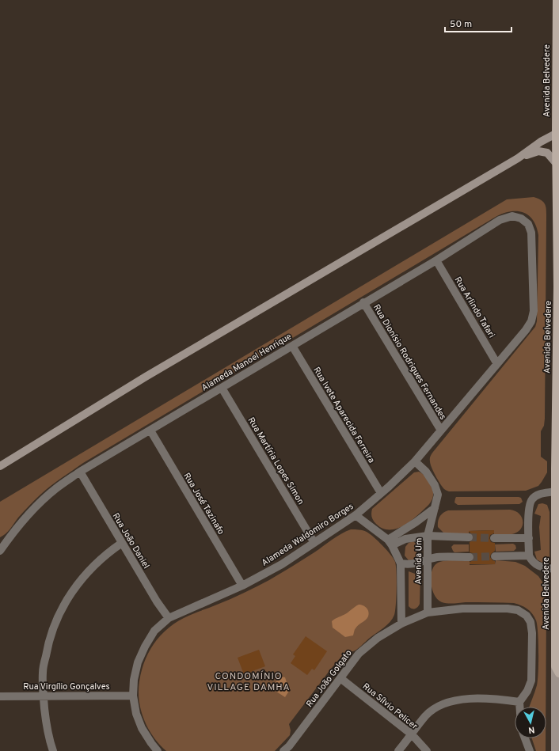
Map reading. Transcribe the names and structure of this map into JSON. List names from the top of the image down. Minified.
{"streets":{"main road":["Avenida Belvedere"],"street":["Rua Arlindo Tafari","Alameda Manoel Henrique","Rua Dionísio Rodrigues Fernandes","Rua Ivete Aparecida Ferreira","Rua Martíria Lopes Simon","Rua José Tazinafo","Alameda Waldomiro Borges","Rua João Daniel","Avenida Um","Rua João Golgato","Rua Virgílio Gonçalves","Rua Sílvio Pelicer"]},"crossings":[["Rua Arlindo Tafari","Alameda Manoel Henrique"],["Rua Arlindo Tafari","Alameda Waldomiro Borges"],["Alameda Manoel Henrique","Rua Dionísio Rodrigues Fernandes"],["Alameda Manoel Henrique","Rua Ivete Aparecida Ferreira"],["Alameda Manoel Henrique","Rua Martíria Lopes Simon"],["Alameda Manoel Henrique","Rua José Tazinafo"],["Alameda Manoel Henrique","Alameda Waldomiro Borges"],["Alameda Manoel Henrique","Rua João Daniel"],["Rua Dionísio Rodrigues Fernandes","Alameda Waldomiro Borges"],["Rua Ivete Aparecida Ferreira","Alameda Waldomiro Borges"],["Rua Martíria Lopes Simon","Alameda Waldomiro Borges"],["Rua José Tazinafo","Alameda Waldomiro Borges"],["Alameda Waldomiro Borges","Rua João Daniel"],["Alameda Waldomiro Borges","Avenida Um"],["Alameda Waldomiro Borges","Rua Virgílio Gonçalves"],["Avenida Um","Rua João Golgato"],["Rua João Golgato","Rua Sílvio Pelicer"]],"districts":["CONDOMÍNIO VILLAGE DAMHA"],"scale_bar":"50 m","north":"bottom"}
